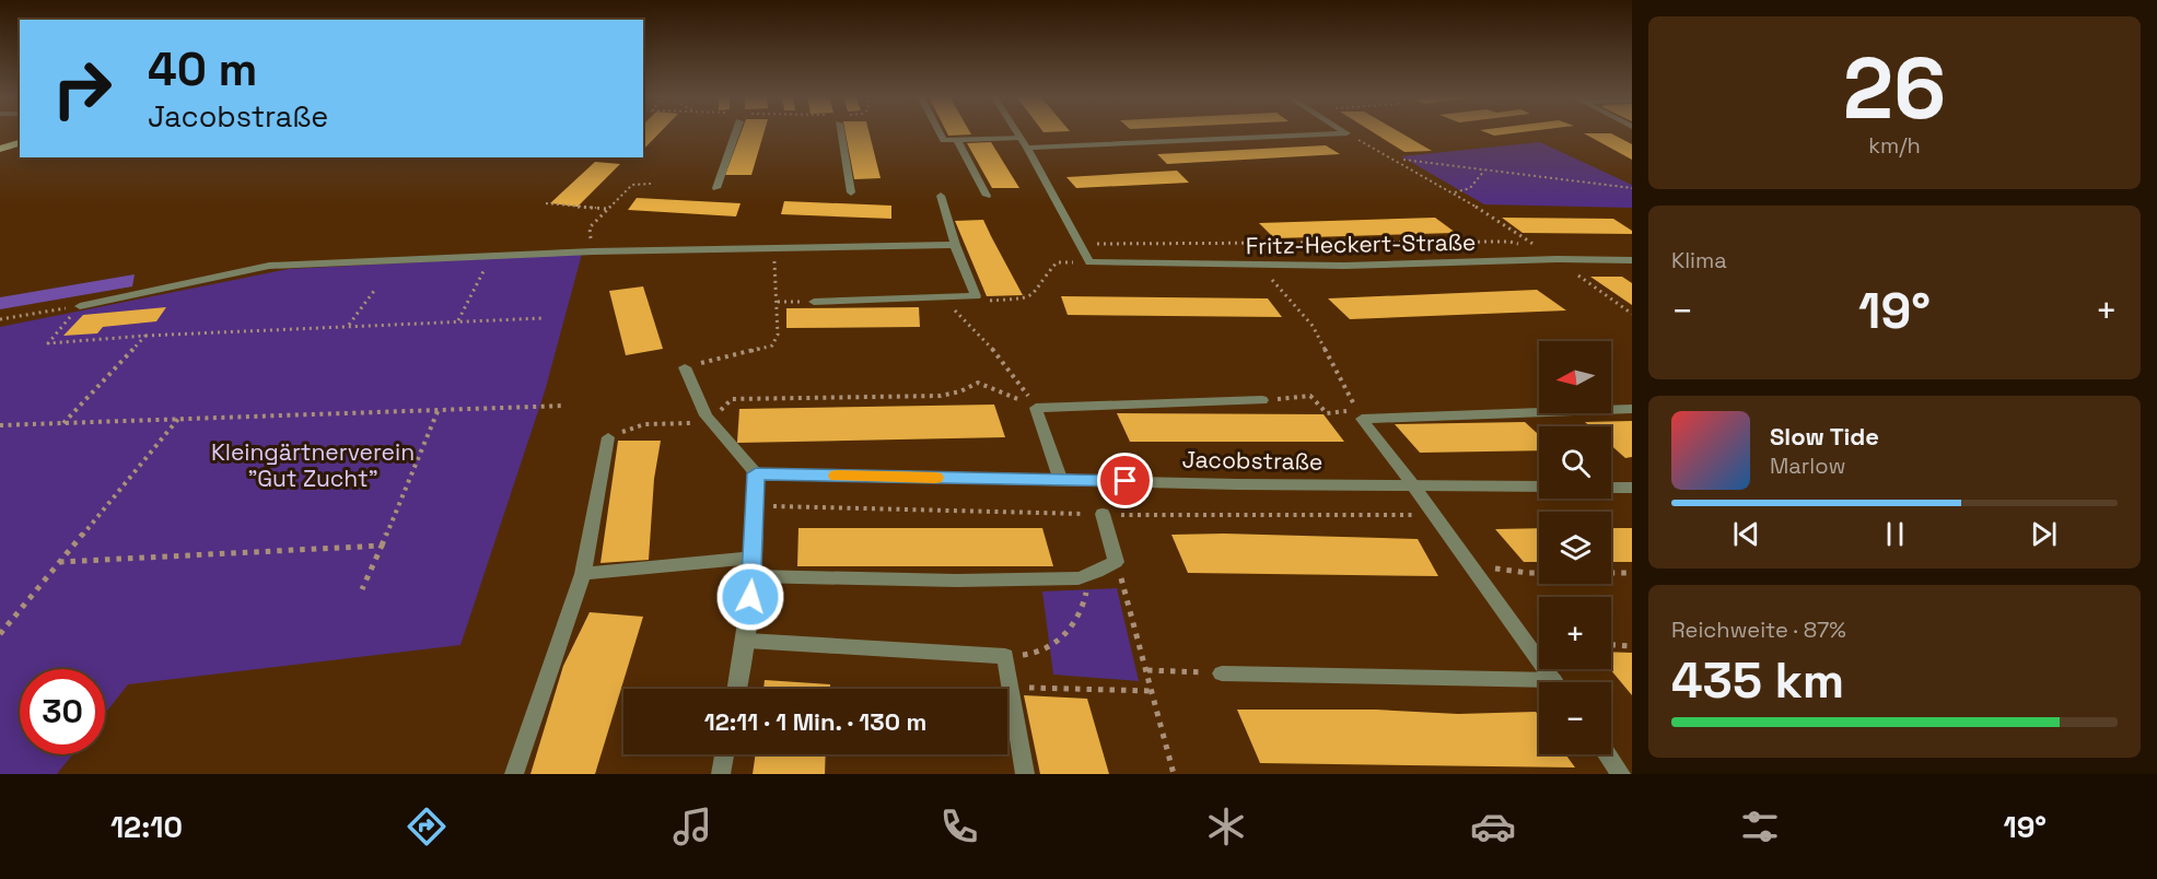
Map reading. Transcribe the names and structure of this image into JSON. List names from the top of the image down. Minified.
{"streets":{"street":["Fritz-Heckert-Straße","Jacobstraße"]},"parks":["Kleingärtnerverein \"Gut Zucht\""],"north":"left","page":{"tile":[["26","km/h"],"Klima",["Reichweite · 87%","435 km"]],"turn":["40 m","Jacobstraße"],"heat":["−","19°","+"],"map_buttons":["+","−"],"song":["Slow Tide","Marlow"],"limit":"30","trip":"12:11 · 1 Min. · 130 m","tabs":["12:10","19°"]}}
